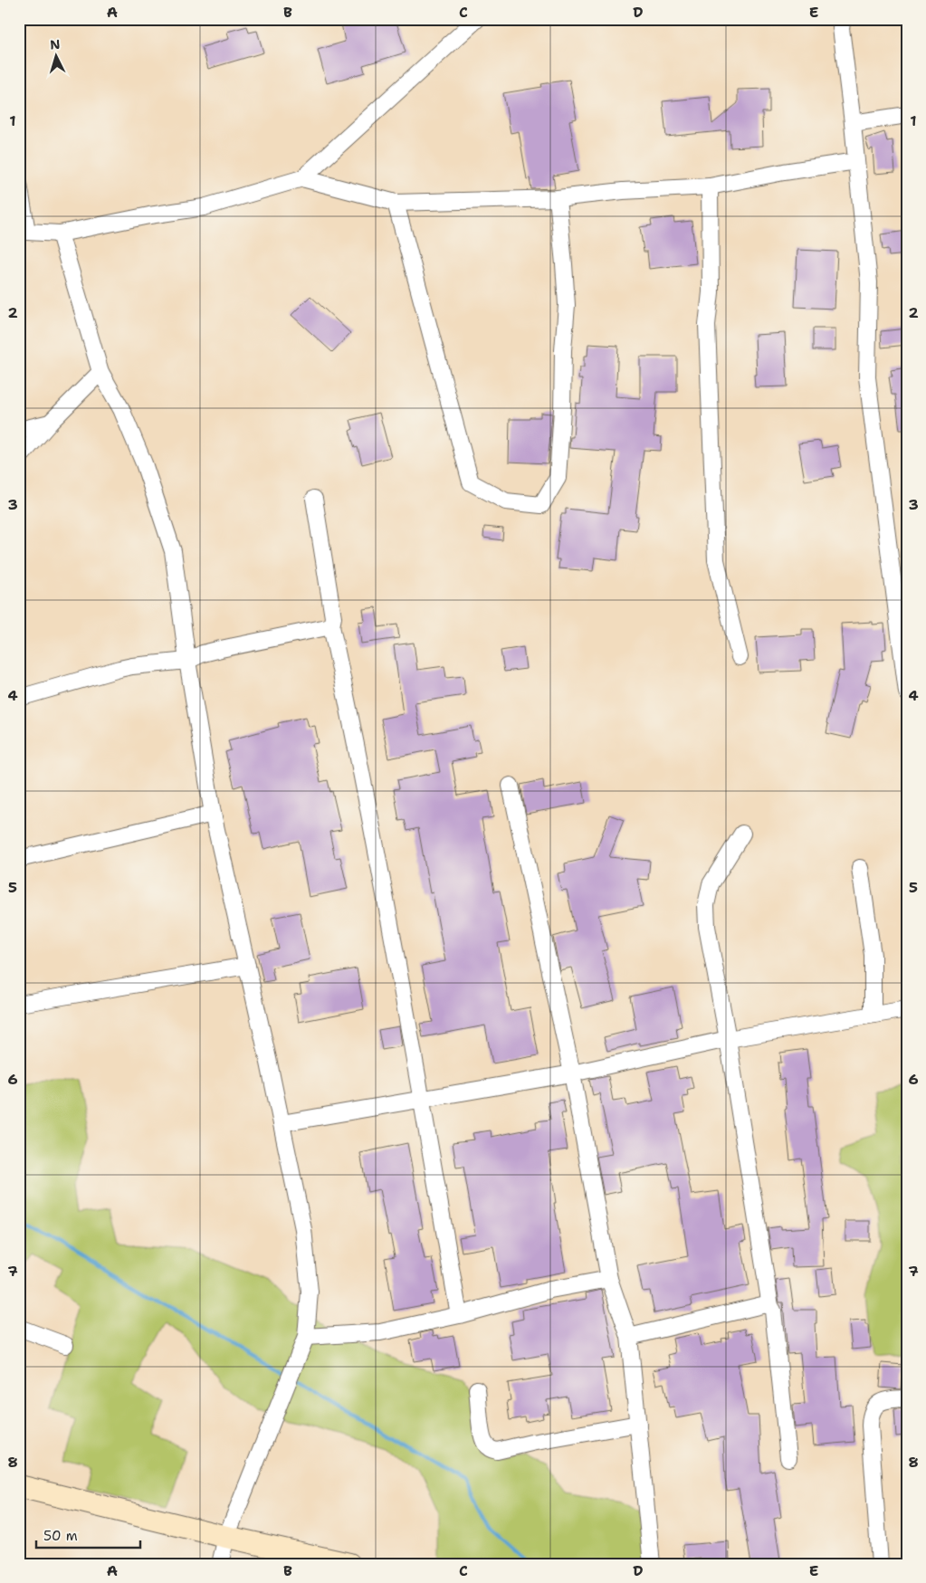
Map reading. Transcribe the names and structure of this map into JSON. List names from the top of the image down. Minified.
{"scale_bar":"50 m","north":"top","grid":{"columns":["A","B","C","D","E"],"rows":["1","2","3","4","5","6","7","8"]}}
